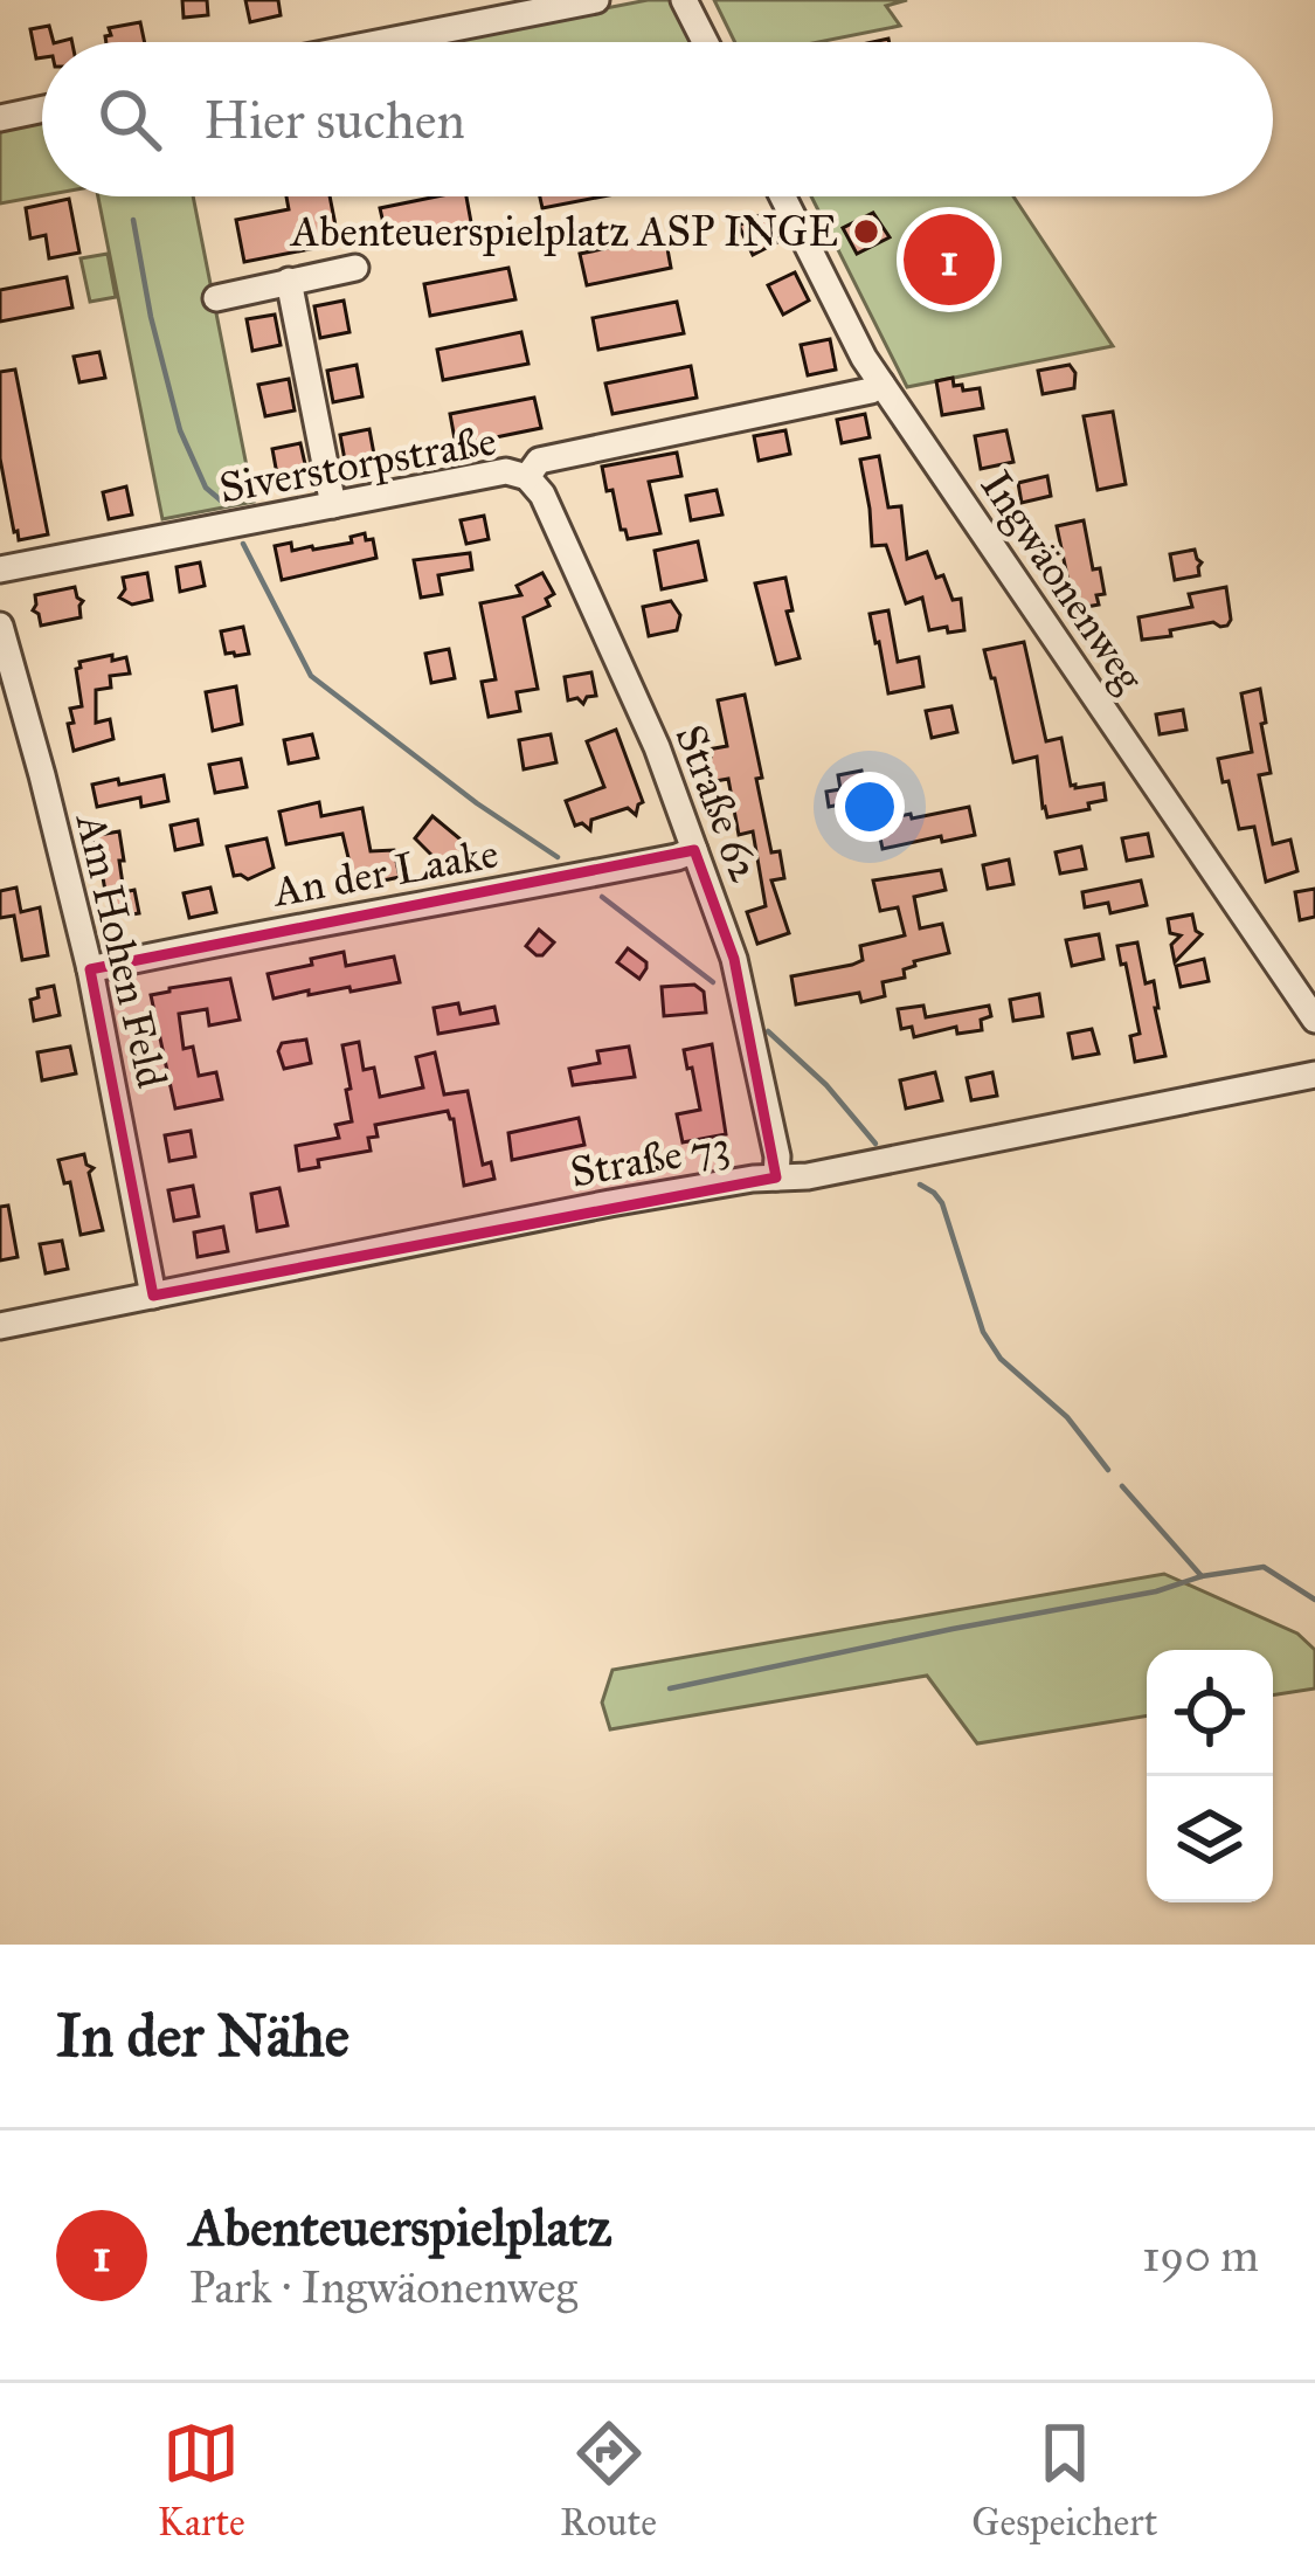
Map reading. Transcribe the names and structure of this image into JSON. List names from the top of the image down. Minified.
{"streets":{"street":["Siverstorpstraße","Ingwäonenweg","Straße 62","An der Laake","Am Hohen Feld","Straße 73"]},"crossings":[["Siverstorpstraße","Ingwäonenweg"],["Siverstorpstraße","Straße 62"],["Straße 62","An der Laake"],["Straße 62","Straße 73"],["An der Laake","Am Hohen Feld"],["Am Hohen Feld","Straße 73"]],"places":["Abenteuerspielplatz ASP INGE"],"page":{"search":"Hier suchen","pins":"1","heading":"In der Nähe","list":[{"mark":"1","name":"Abenteuerspielplatz","note":"Park · Ingwäonenweg","value":"190 m"}],"nav":["Karte","Route","Gespeichert"]}}
